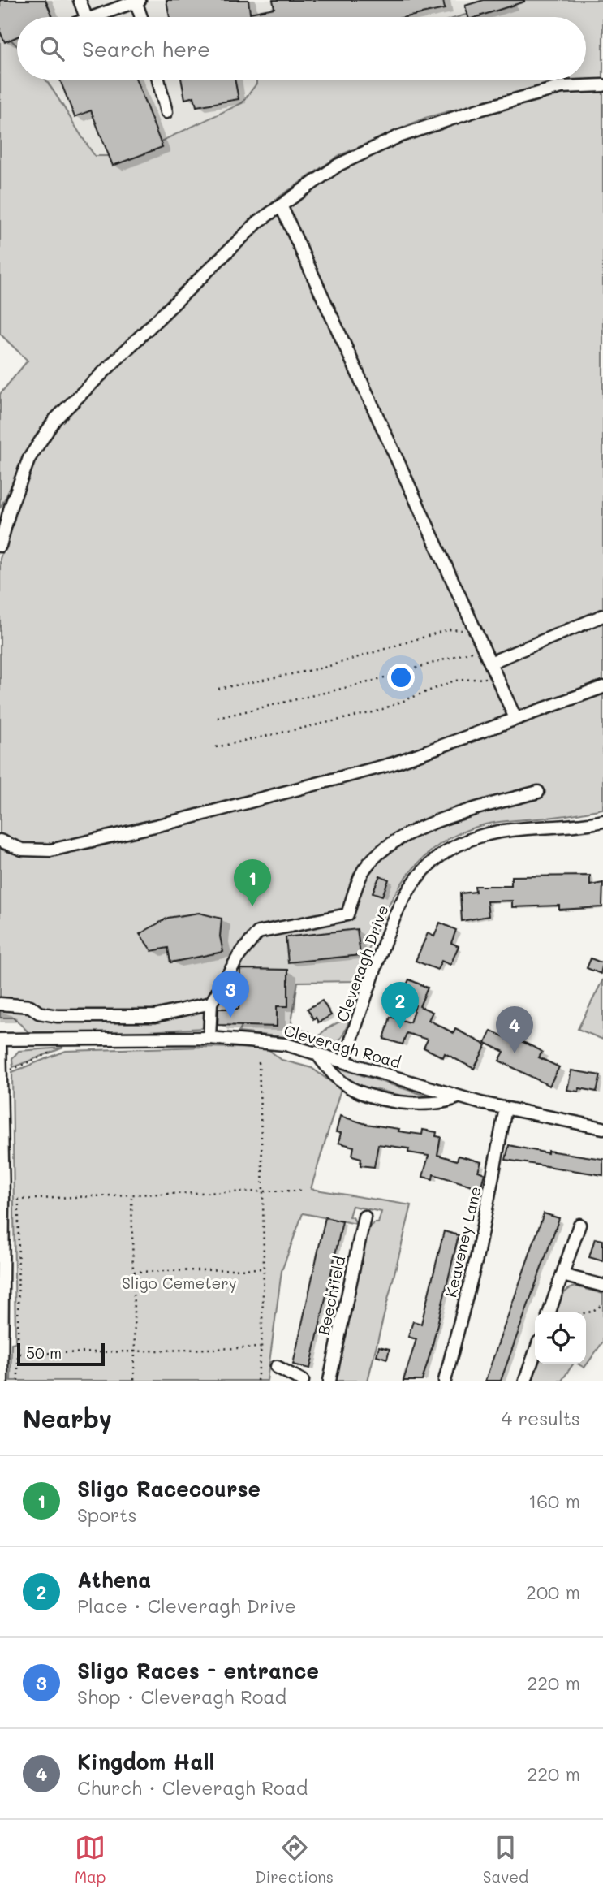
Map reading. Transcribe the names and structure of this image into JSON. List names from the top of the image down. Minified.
{"streets":{"street":["Cleveragh Drive","Cleveragh Road","Keaveney Lane","Beechfield"]},"crossings":[["Cleveragh Drive","Cleveragh Road"],["Cleveragh Road","Keaveney Lane"]],"parks":["Sligo Cemetery"],"scale_bar":"50 m","page":{"search":"Search here","pins":["1","3","2","4"],"scale":"50 m","heading":["Nearby","4 results"],"list":[{"mark":"1","name":"Sligo Racecourse","note":"Sports","value":"160 m"},{"mark":"2","name":"Athena","note":"Place · Cleveragh Drive","value":"200 m"},{"mark":"3","name":"Sligo Races - entrance","note":"Shop · Cleveragh Road","value":"220 m"},{"mark":"4","name":"Kingdom Hall","note":"Church · Cleveragh Road","value":"220 m"}],"nav":["Map","Directions","Saved"]}}
